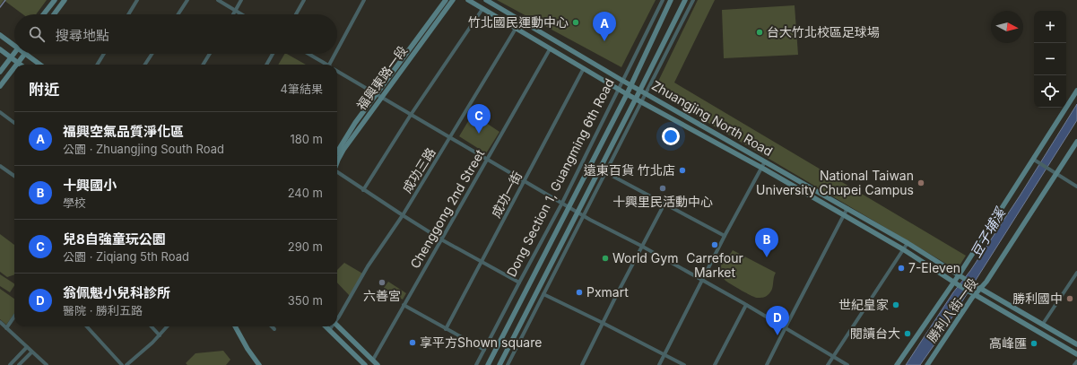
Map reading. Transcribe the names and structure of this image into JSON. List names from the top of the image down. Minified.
{"streets":{"street":["福興東路一段","Zhuangjing North Road","成功三路","Dong Section 1, Guangming 6th Road","成功一街","Chenggong 2nd Street","勝利八街一段"]},"crossings":[["Zhuangjing North Road","成功三路"],["Zhuangjing North Road","Dong Section 1, Guangming 6th Road"],["Zhuangjing North Road","成功一街"],["Zhuangjing North Road","Chenggong 2nd Street"],["Zhuangjing North Road","勝利八街一段"]],"water":["豆子埔溪"],"places":["竹北國民運動中心","台大竹北校區足球場","遠東百貨 竹北店","National Taiwan University Chupei Campus","十興里民活動中心","Carrefour Market","World Gym","7-Eleven","六善宮","Pxmart","勝利國中","世紀皇家","閱讀台大","享平方Shown square","高峰匯"],"north":"right","page":{"map_buttons":["+","−"],"pins":["A","C","B","D"],"search":"搜尋地點","heading":["附近","4筆結果"],"list":[{"mark":"A","name":"福興空氣品質淨化區","note":"公園 · Zhuangjing South Road","value":"180 m"},{"mark":"B","name":"十興國小","note":"學校","value":"240 m"},{"mark":"C","name":"兒8自強童玩公園","note":"公園 · Ziqiang 5th Road","value":"290 m"},{"mark":"D","name":"翁佩魁小兒科診所","note":"醫院 · 勝利五路","value":"350 m"}]}}
